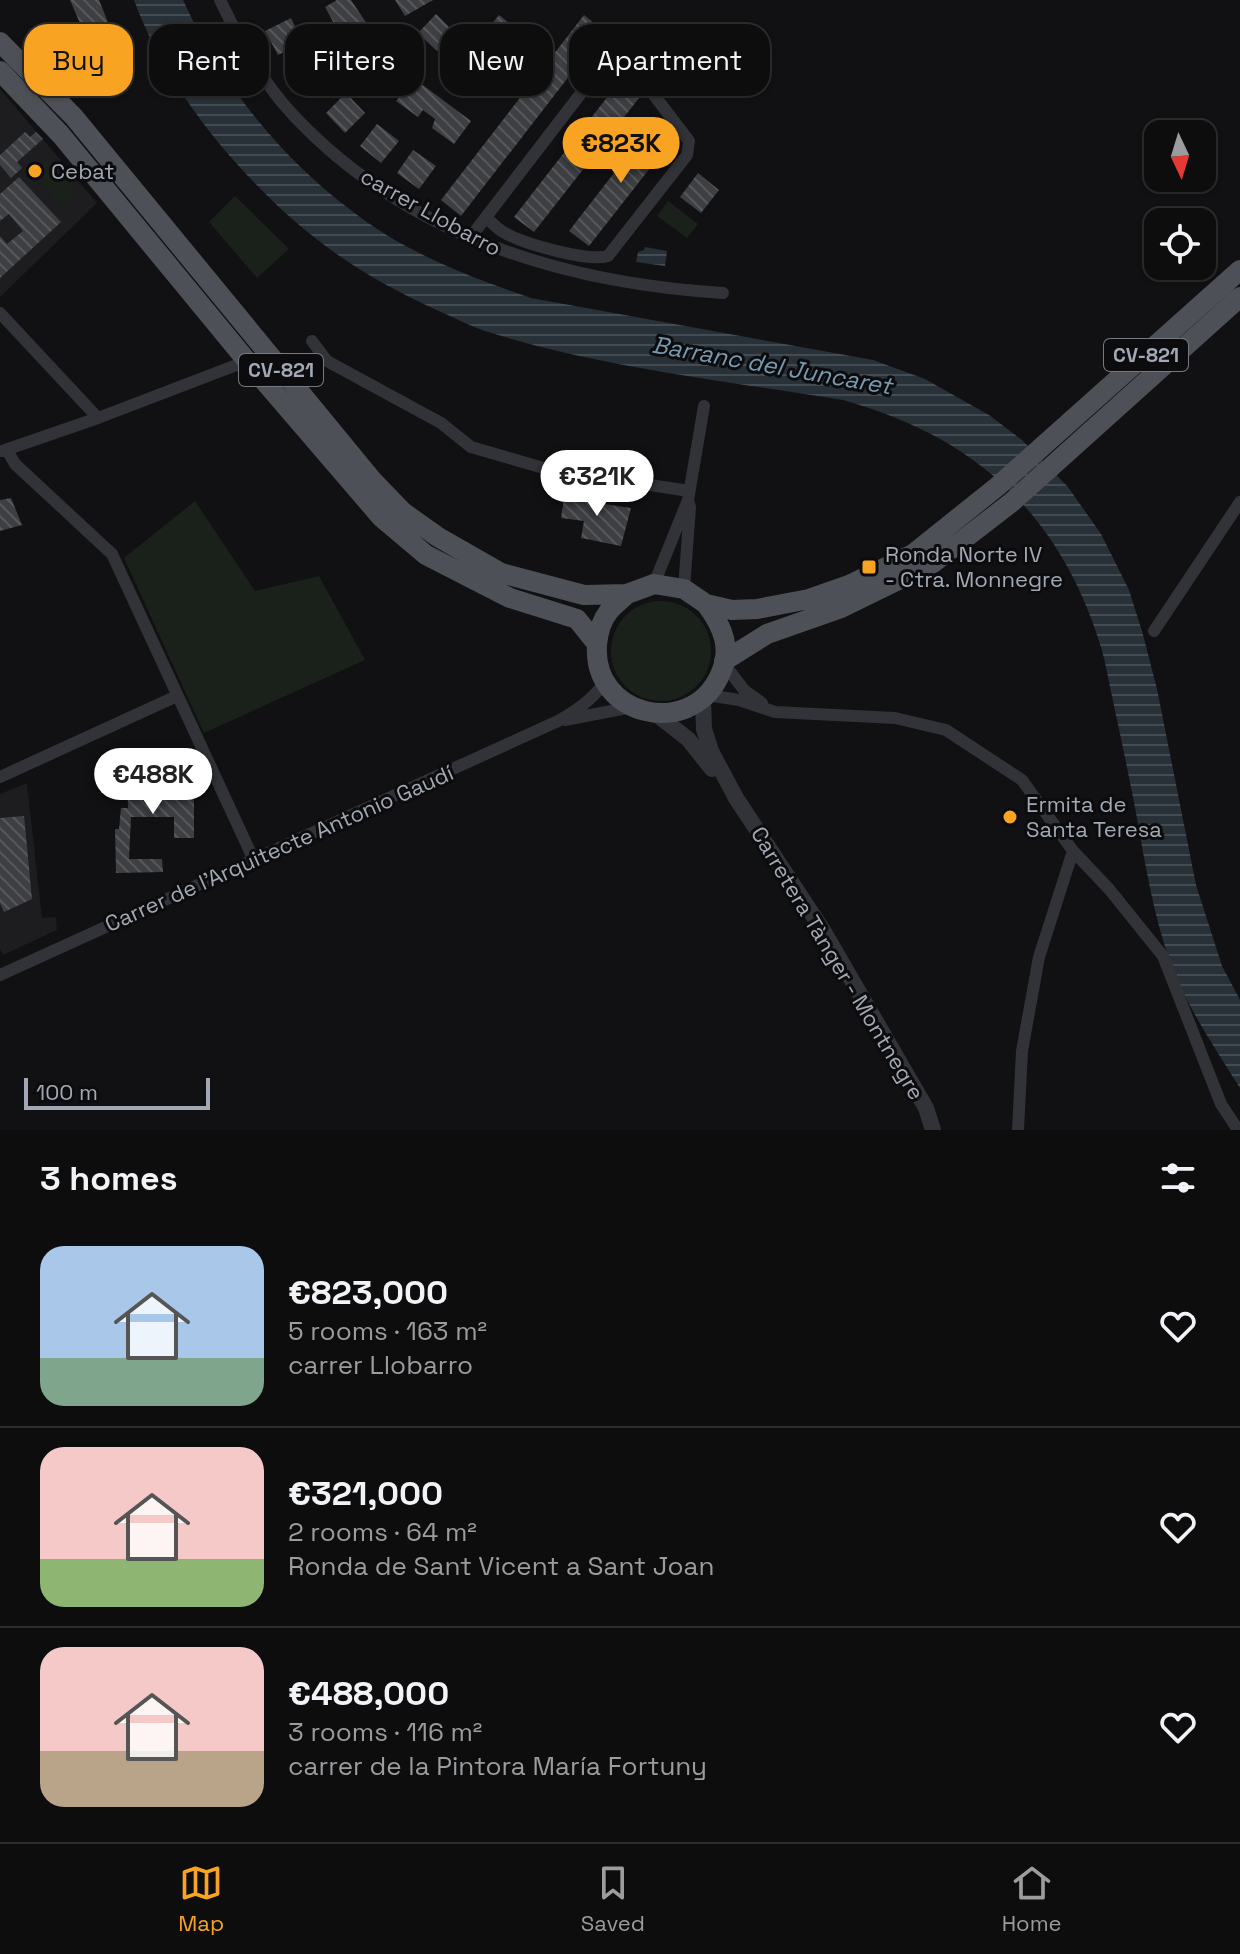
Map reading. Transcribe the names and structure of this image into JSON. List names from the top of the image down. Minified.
{"streets":{"main road":["CV-821"],"street":["carrer Llobarro","Carrer de l'Arquitecte Antonio Gaudí","Carretera Tànger - Montnegre"]},"crossings":[["CV-821","Carrer de l'Arquitecte Antonio Gaudí"],["CV-821","Carretera Tànger - Montnegre"],["Carrer de l'Arquitecte Antonio Gaudí","Carretera Tànger - Montnegre"]],"water":["Barranc del Juncaret"],"places":{"other":["Cebat","Ermita de Santa Teresa"],"transit":["Ronda Norte IV - Ctra. Monnegre"]},"scale_bar":"100 m","north":"bottom","page":{"chip":["Buy","Rent","Filters","New","Apartment"],"price":["€823K","€321K","€488K"],"scale":"100 m","heading":"3 homes","list":[{"name":"€823,000","note":"5 rooms · 163 m² · carrer Llobarro"},{"name":"€321,000","note":"2 rooms · 64 m² · Ronda de Sant Vicent a Sant Joan"},{"name":"€488,000","note":"3 rooms · 116 m² · carrer de la Pintora María Fortuny"}],"tabs":["Map","Saved","Home"]}}
